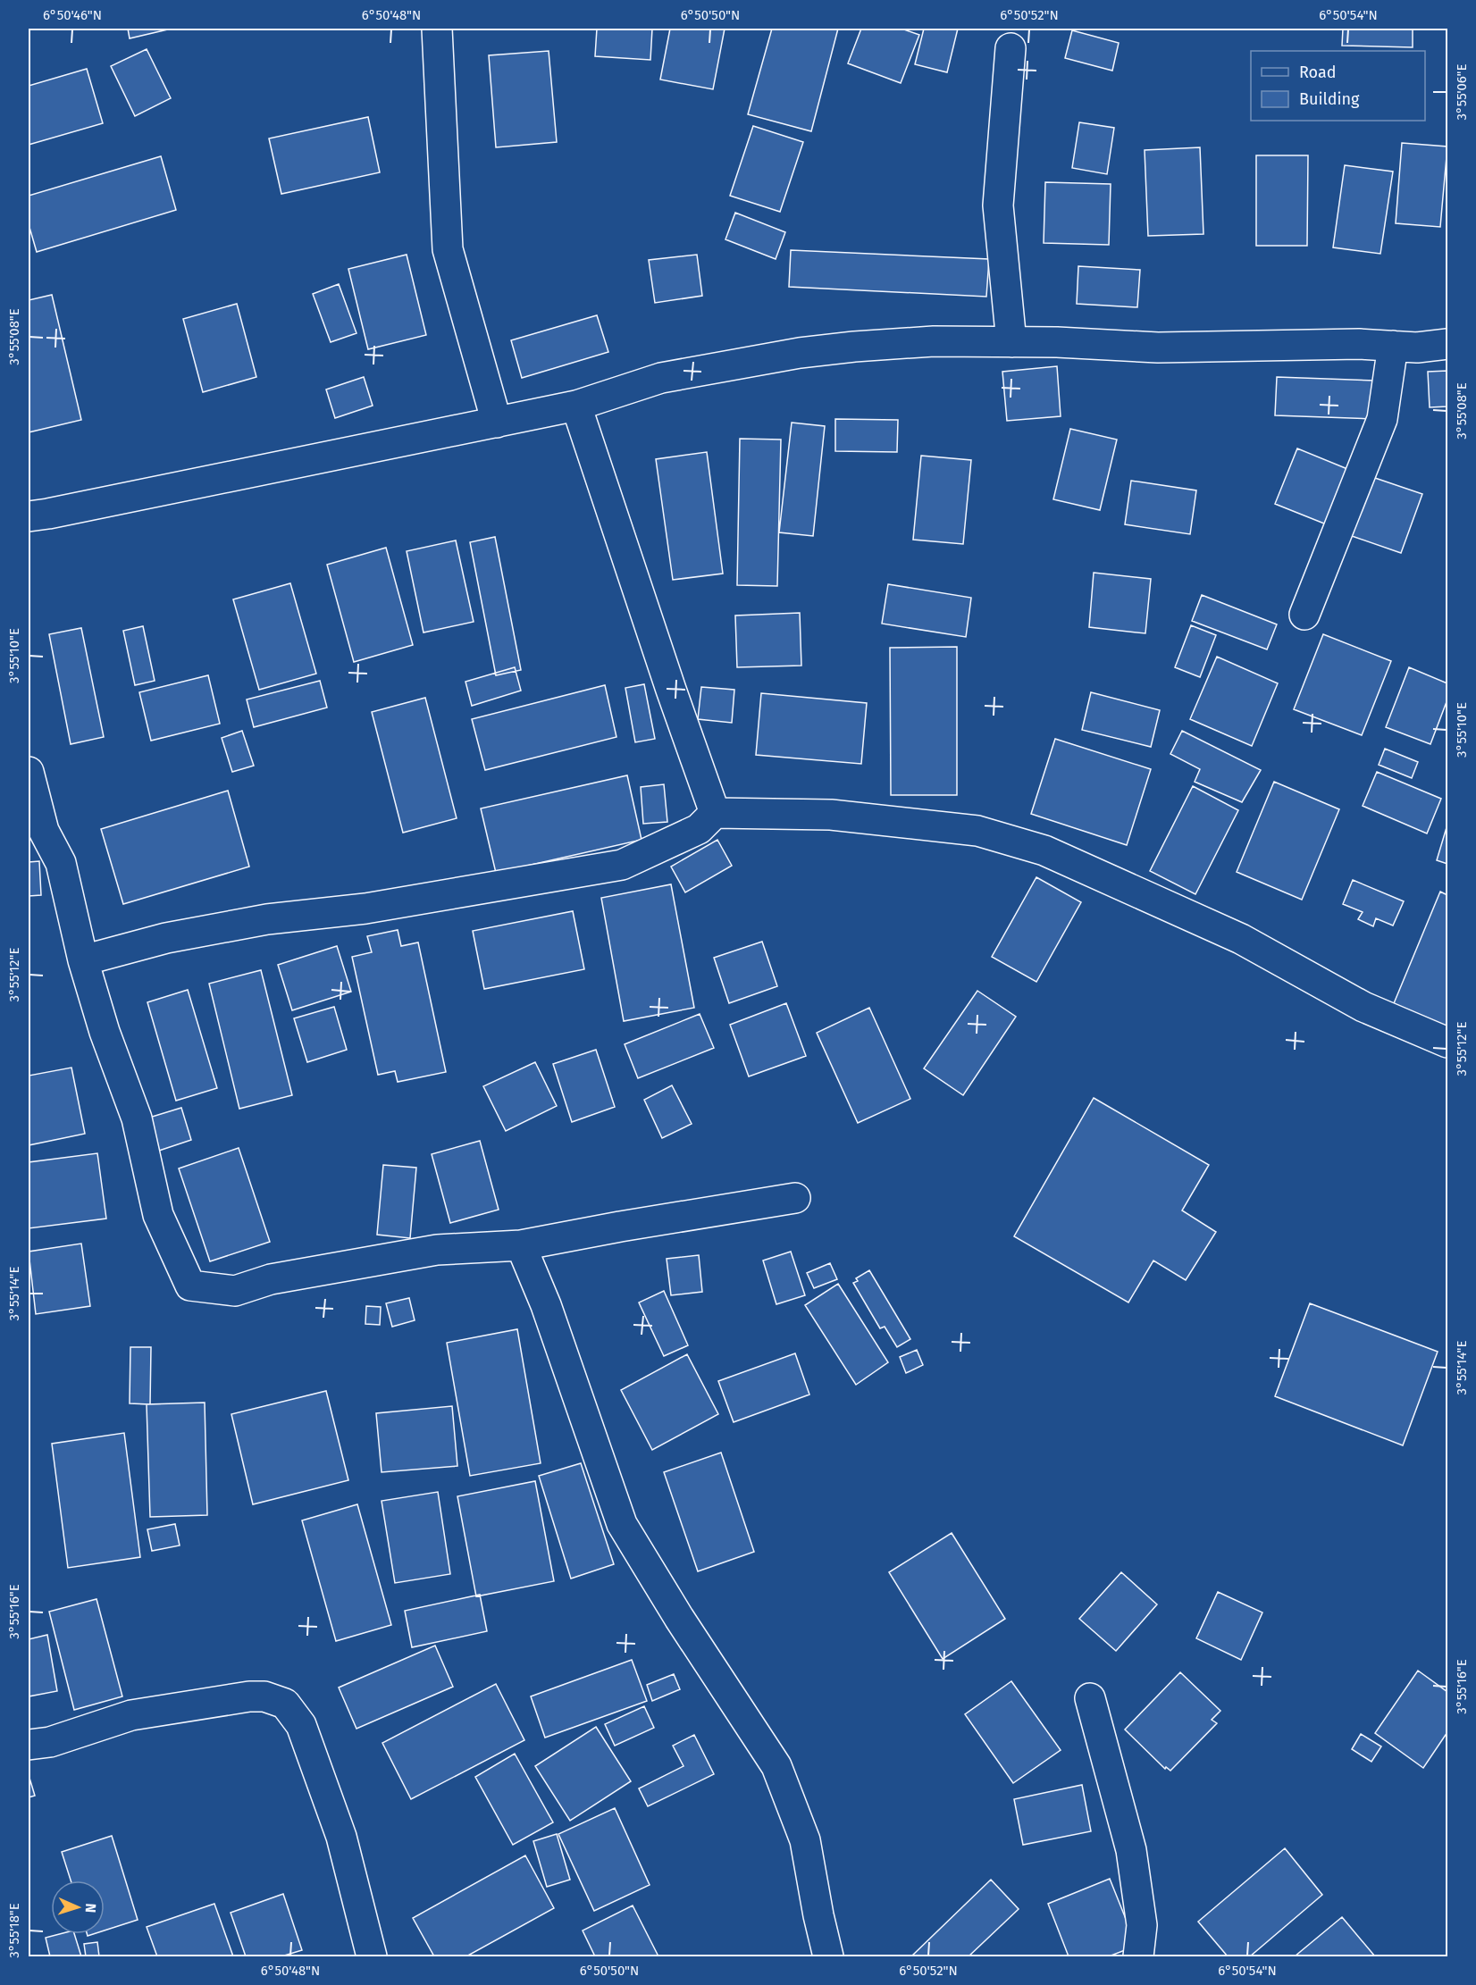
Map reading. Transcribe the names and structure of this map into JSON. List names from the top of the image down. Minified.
{"legend":["Road","Building"],"north":"right","coordinates":["6°50'46\"N","6°50'48\"N","6°50'50\"N","6°50'52\"N","6°50'54\"N","3°55'06\"E","3°55'08\"E","3°55'10\"E","3°55'12\"E","3°55'14\"E","3°55'16\"E","3°55'18\"E"]}
